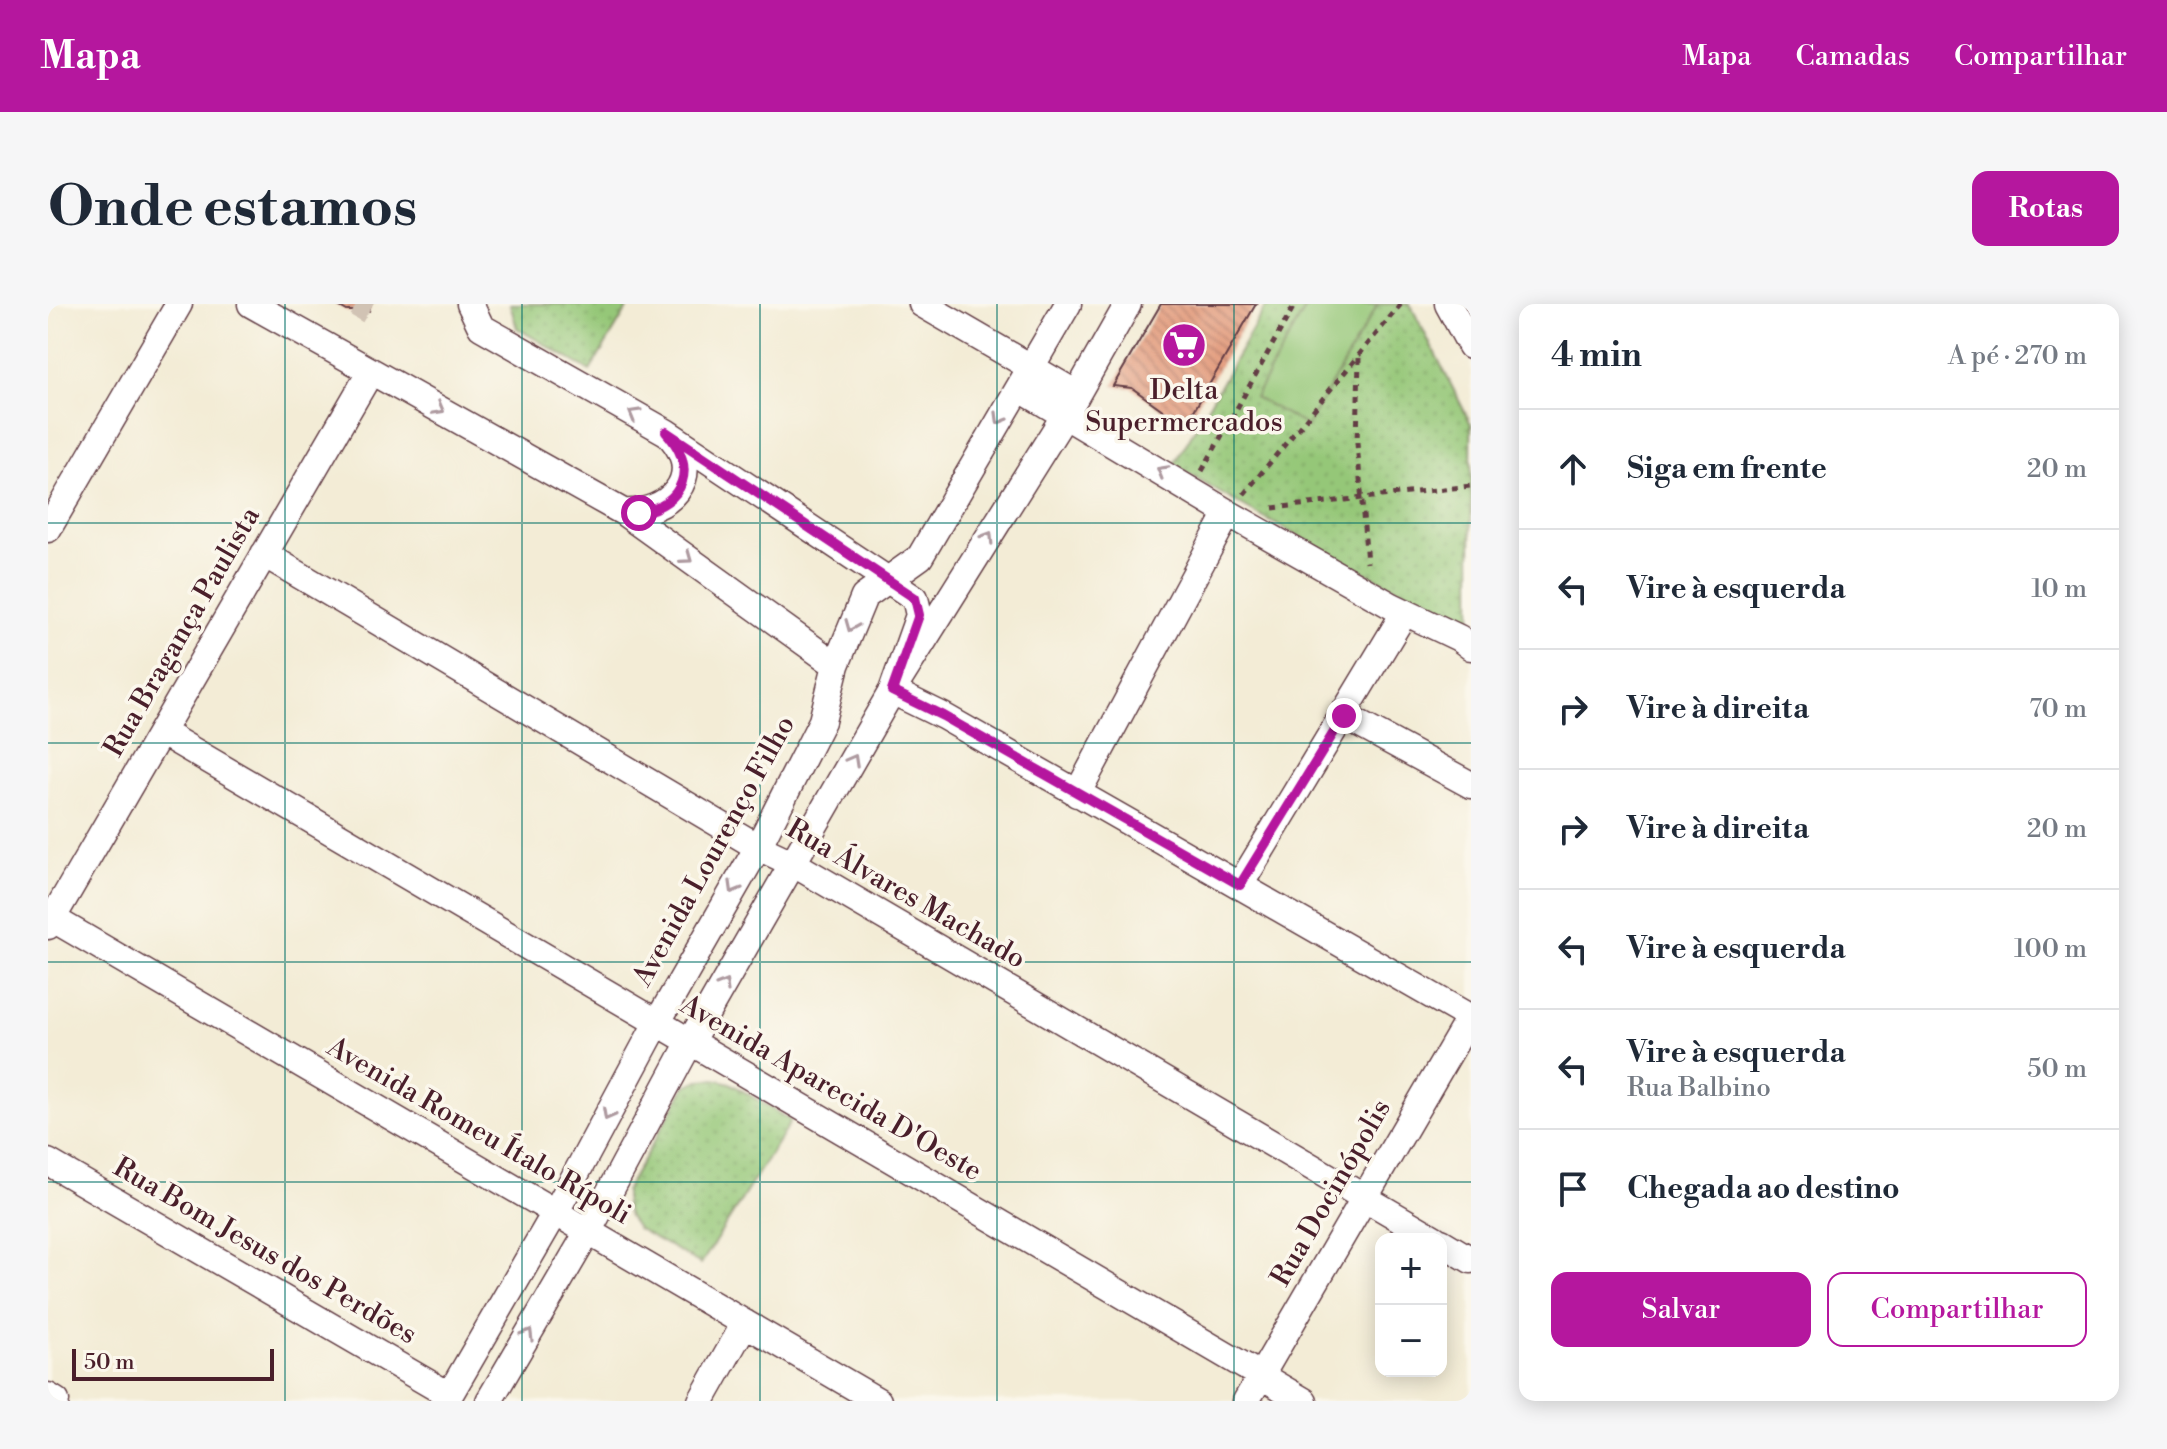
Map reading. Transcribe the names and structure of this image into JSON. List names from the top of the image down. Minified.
{"streets":{"street":["Rua Bragança Paulista","Avenida Lourenço Filho","Rua Álvares Machado","Avenida Aparecida D'Oeste","Avenida Romeu Ítalo Rípoli","Rua Docinópolis","Rua Bom Jesus dos Perdões"]},"crossings":[["Rua Bragança Paulista","Rua Álvares Machado"],["Rua Bragança Paulista","Avenida Aparecida D'Oeste"],["Rua Bragança Paulista","Avenida Romeu Ítalo Rípoli"],["Avenida Lourenço Filho","Rua Álvares Machado"],["Avenida Lourenço Filho","Avenida Aparecida D'Oeste"],["Avenida Lourenço Filho","Avenida Romeu Ítalo Rípoli"],["Avenida Lourenço Filho","Rua Bom Jesus dos Perdões"],["Rua Álvares Machado","Rua Docinópolis"],["Avenida Aparecida D'Oeste","Rua Docinópolis"]],"places":{"supermarket":["Delta Supermercados"]},"scale_bar":"50 m","page":{"header":"Mapa","nav":["Mapa","Camadas","Compartilhar"],"buttons":["Rotas",["Salvar","Compartilhar"]],"title":"Onde estamos","heading":["4 min","A pé · 270 m"],"list":[["Siga em frente","20 m"],["Vire à esquerda","10 m"],["Vire à direita","70 m"],["Vire à direita","20 m"],["Vire à esquerda","100 m"],["Vire à esquerda","Rua Balbino","50 m"],"Chegada ao destino"],"map_buttons":["+","−"],"scale":"50 m"}}
